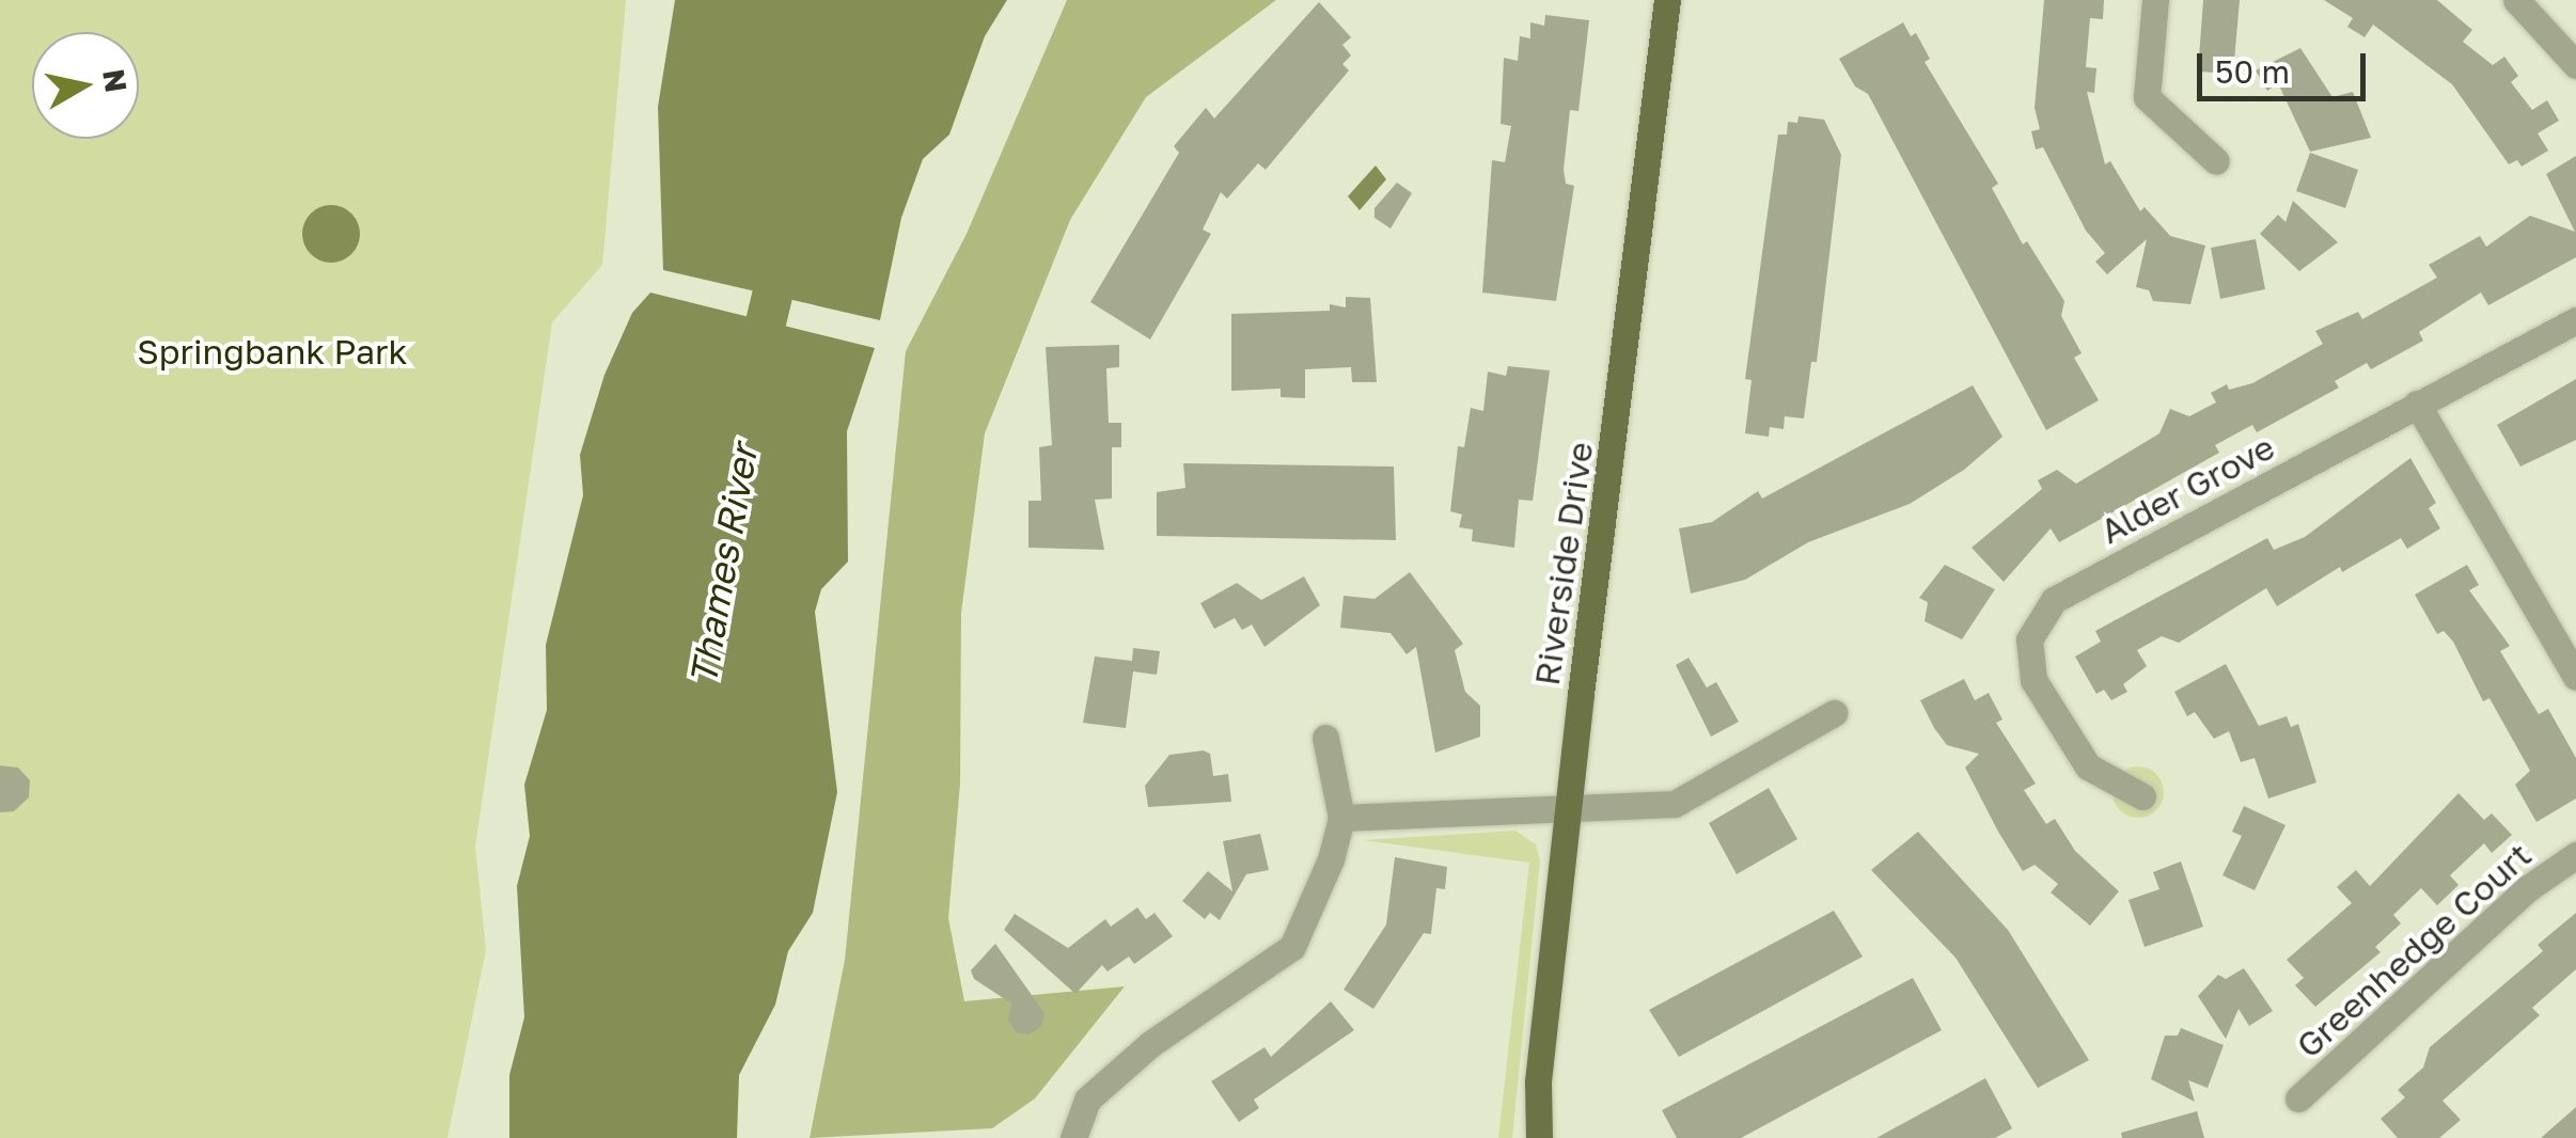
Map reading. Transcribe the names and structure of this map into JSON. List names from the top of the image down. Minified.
{"streets":{"main road":["Riverside Drive"],"street":["Alder Grove","Greenhedge Court"]},"water":["Thames River"],"parks":["Springbank Park"],"scale_bar":"50 m","north":"right"}
